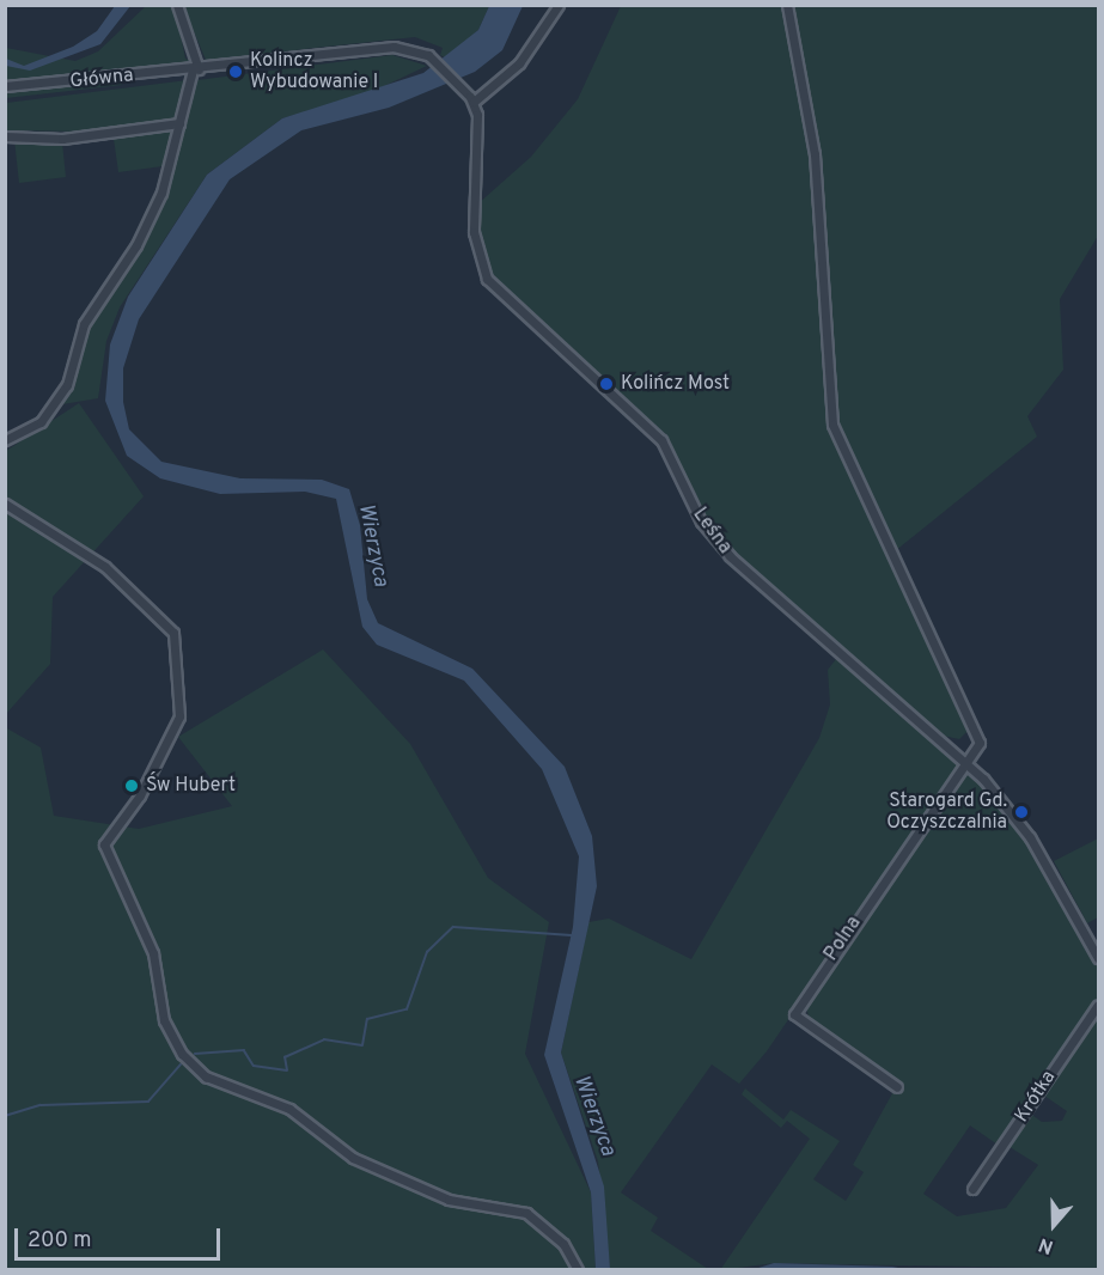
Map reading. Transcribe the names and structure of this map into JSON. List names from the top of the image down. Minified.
{"streets":{"street":["Główna","Leśna","Polna","Krótka"]},"crossings":[["Główna","Leśna"],["Leśna","Polna"]],"water":["Wierzyca"],"places":["Kolincz Wybudowanie I","Kolińcz Most","Św Hubert","Starogard Gd. Oczyszczalnia"],"scale_bar":"200 m","north":"bottom"}
